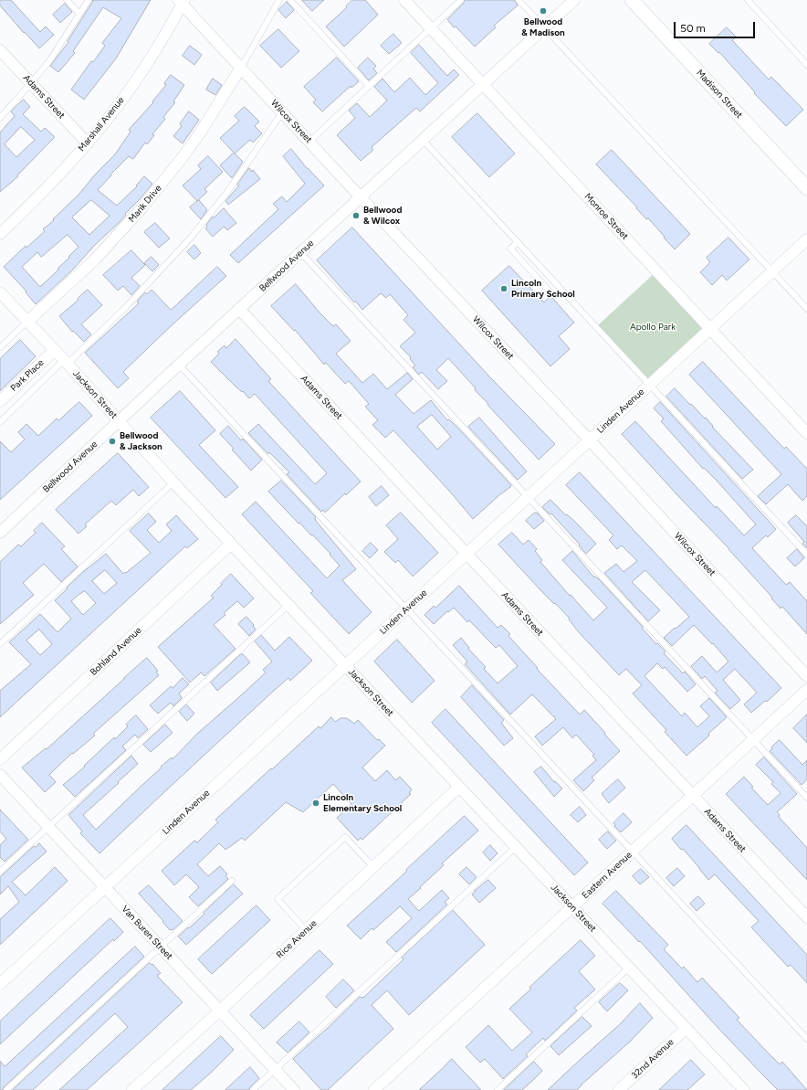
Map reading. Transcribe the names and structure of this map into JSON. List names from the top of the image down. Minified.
{"streets":{"street":["Madison Street","Adams Street","Wilcox Street","Marshall Avenue","Marik Drive","Monroe Street","Bellwood Avenue","Park Place","Jackson Street","Linden Avenue","Bohland Avenue","Eastern Avenue","Van Buren Street","Rice Avenue","32nd Avenue"]},"crossings":[["Adams Street","Marshall Avenue"],["Adams Street","Bellwood Avenue"],["Adams Street","Linden Avenue"],["Adams Street","Eastern Avenue"],["Wilcox Street","Marshall Avenue"],["Wilcox Street","Marik Drive"],["Wilcox Street","Bellwood Avenue"],["Wilcox Street","Linden Avenue"],["Marik Drive","Jackson Street"],["Monroe Street","Bellwood Avenue"],["Monroe Street","Linden Avenue"],["Bellwood Avenue","Jackson Street"],["Park Place","Jackson Street"],["Jackson Street","Linden Avenue"],["Jackson Street","Bohland Avenue"],["Jackson Street","Eastern Avenue"],["Jackson Street","Rice Avenue"],["Jackson Street","32nd Avenue"],["Linden Avenue","Van Buren Street"],["Van Buren Street","Rice Avenue"]],"parks":["Apollo Park"],"places":["Bellwood & Madison","Bellwood & Wilcox","Lincoln Primary School","Bellwood & Jackson","Lincoln Elementary School"],"scale_bar":"50 m"}
